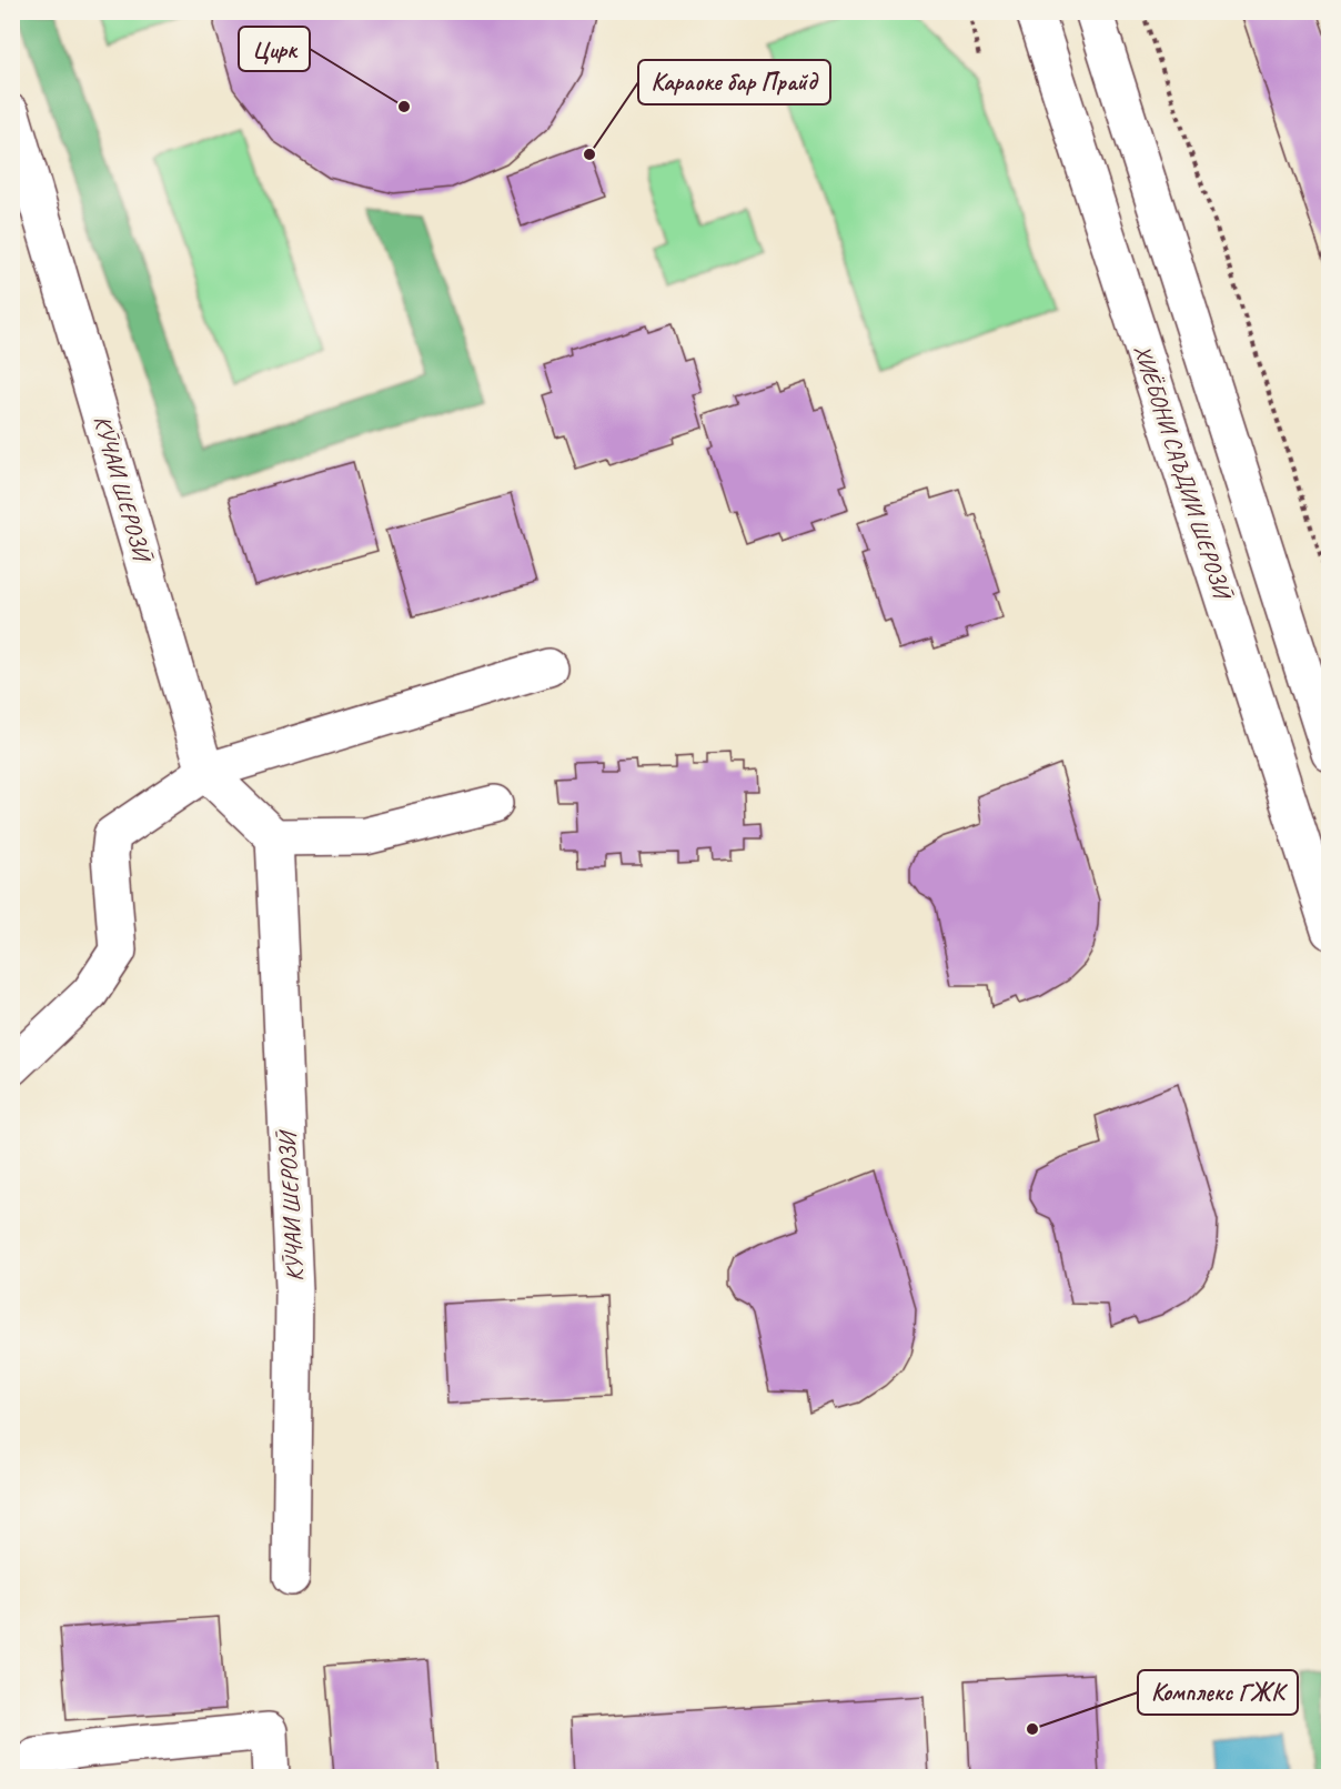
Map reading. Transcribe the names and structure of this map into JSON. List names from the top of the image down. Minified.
{"streets":{"main road":["ХИЁБОНИ САЪДИИ ШЕРОЗӢ","КӮЧАИ ШЕРОЗӢ"]},"places":["Цирк","Караоке бар Прайд","Комплекс ГЖК"]}
